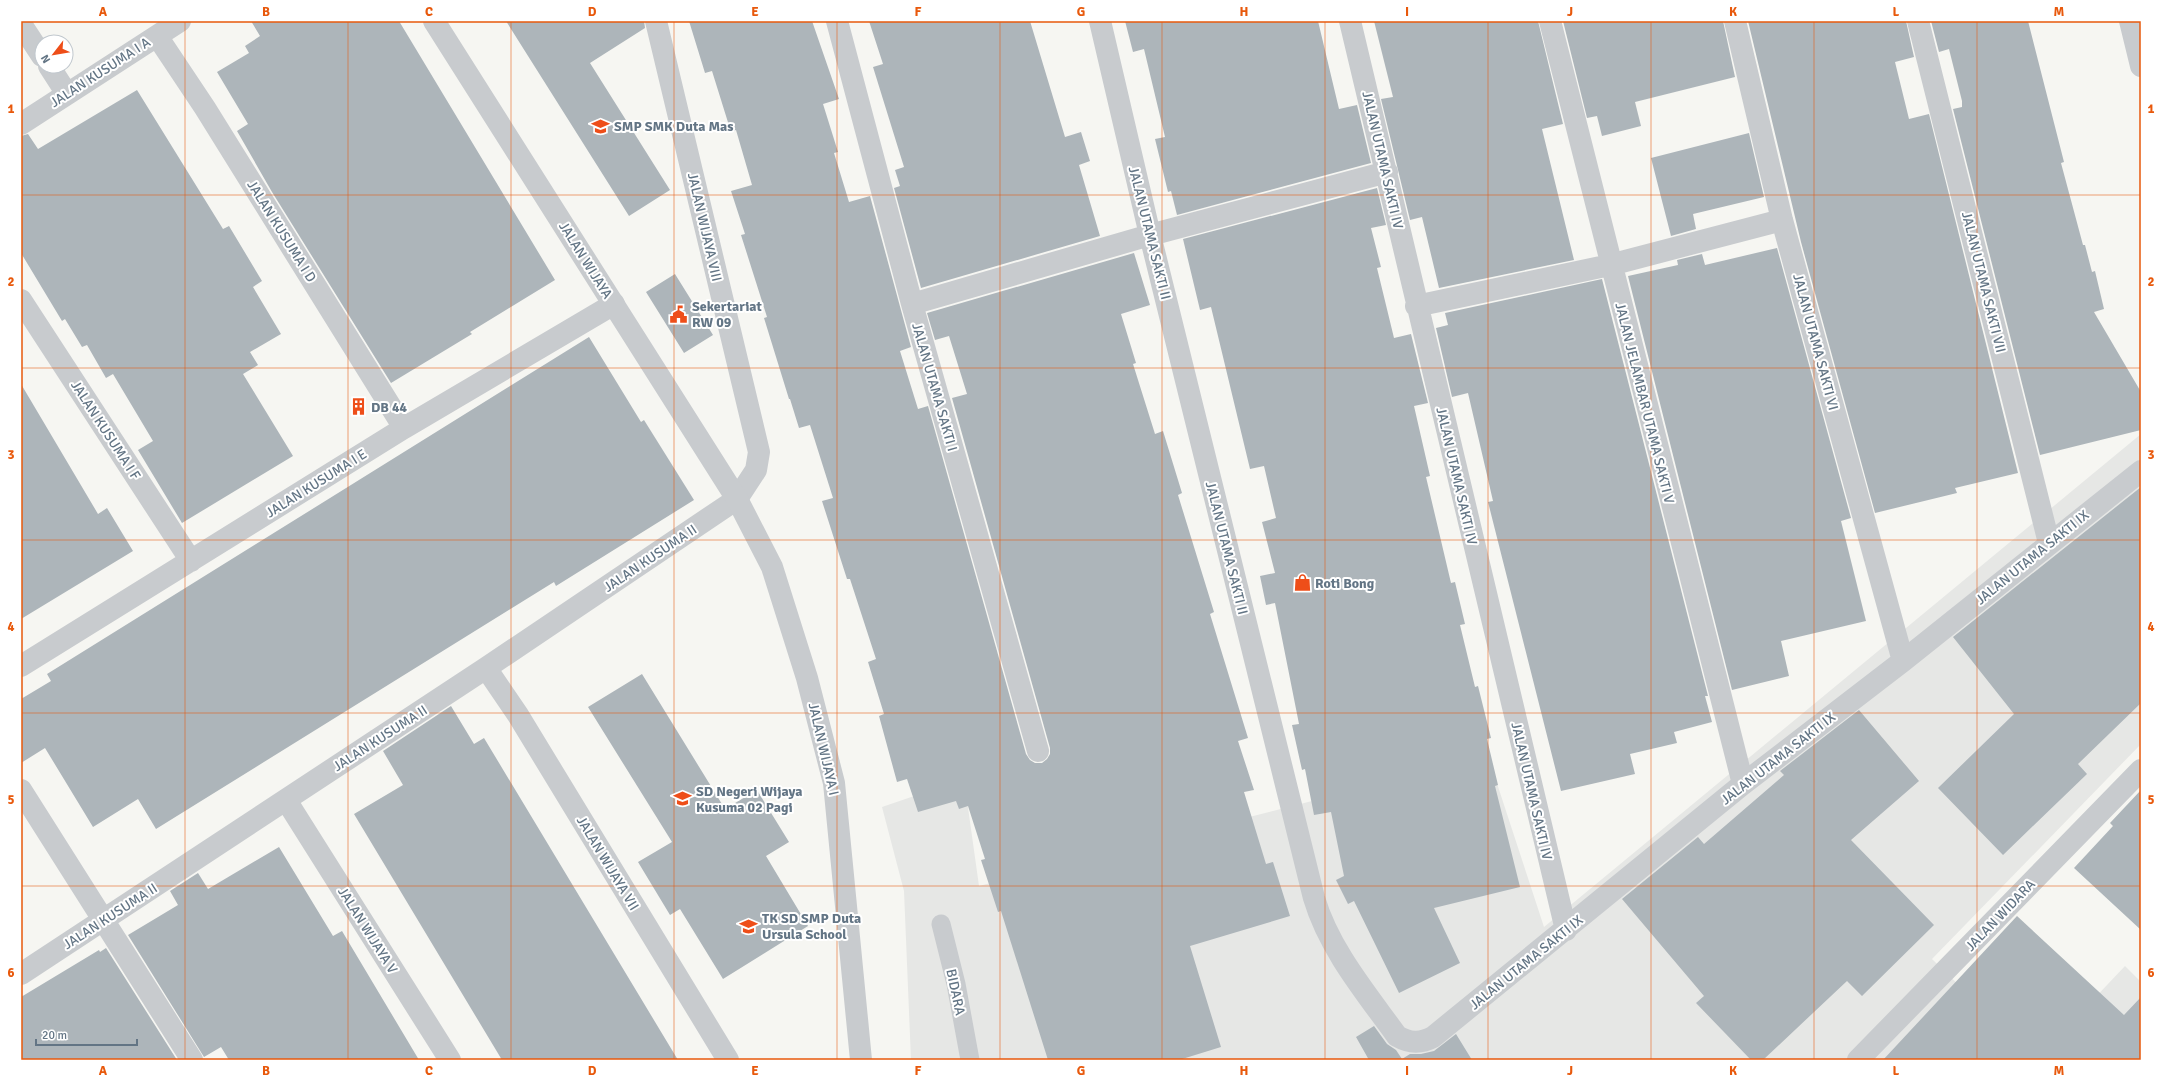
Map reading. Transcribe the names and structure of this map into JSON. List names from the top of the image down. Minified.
{"streets":{"street":["JALAN KUSUMA I A","JALAN UTAMA SAKTI IV","JALAN WIJAYA VIII","JALAN KUSUMA I D","JALAN UTAMA SAKTI II","JALAN WIJAYA","JALAN UTAMA SAKTI VII","JALAN UTAMA SAKTI VI","JALAN UTAMA SAKTI I","JALAN JELAMBAR UTAMA SAKTI V","JALAN KUSUMA I F","JALAN KUSUMA I E","JALAN UTAMA SAKTI IX","JALAN KUSUMA II","JALAN WIJAYA I","JALAN WIJAYA VII","JALAN WIDARA","JALAN WIJAYA V"],"lane":["BIDARA"]},"crossings":[["JALAN KUSUMA I A","JALAN KUSUMA I D"],["JALAN UTAMA SAKTI IV","JALAN UTAMA SAKTI IX"],["JALAN WIJAYA VIII","JALAN WIJAYA"],["JALAN WIJAYA VIII","JALAN KUSUMA II"],["JALAN WIJAYA VIII","JALAN WIJAYA I"],["JALAN KUSUMA I D","JALAN KUSUMA I E"],["JALAN UTAMA SAKTI II","JALAN UTAMA SAKTI IX"],["JALAN WIJAYA","JALAN KUSUMA I E"],["JALAN WIJAYA","JALAN KUSUMA II"],["JALAN WIJAYA","JALAN WIJAYA I"],["JALAN UTAMA SAKTI VII","JALAN UTAMA SAKTI IX"],["JALAN UTAMA SAKTI VI","JALAN UTAMA SAKTI IX"],["JALAN JELAMBAR UTAMA SAKTI V","JALAN UTAMA SAKTI IX"],["JALAN KUSUMA I F","JALAN KUSUMA I E"],["JALAN KUSUMA II","JALAN WIJAYA I"],["JALAN KUSUMA II","JALAN WIJAYA VII"],["JALAN KUSUMA II","JALAN WIJAYA V"]],"places":{"school or university":["SMP SMK Duta Mas","SD Negeri Wijaya Kusuma 02 Pagi","TK SD SMP Duta Ursula School"],"public building":["Sekertariat RW 09"],"building":["DB 44"],"shop":["Roti Bong"]},"scale_bar":"20 m","north":"bottom left","grid":{"columns":["A","B","C","D","E","F","G","H","I","J","K","L","M"],"rows":["1","2","3","4","5","6"]}}
